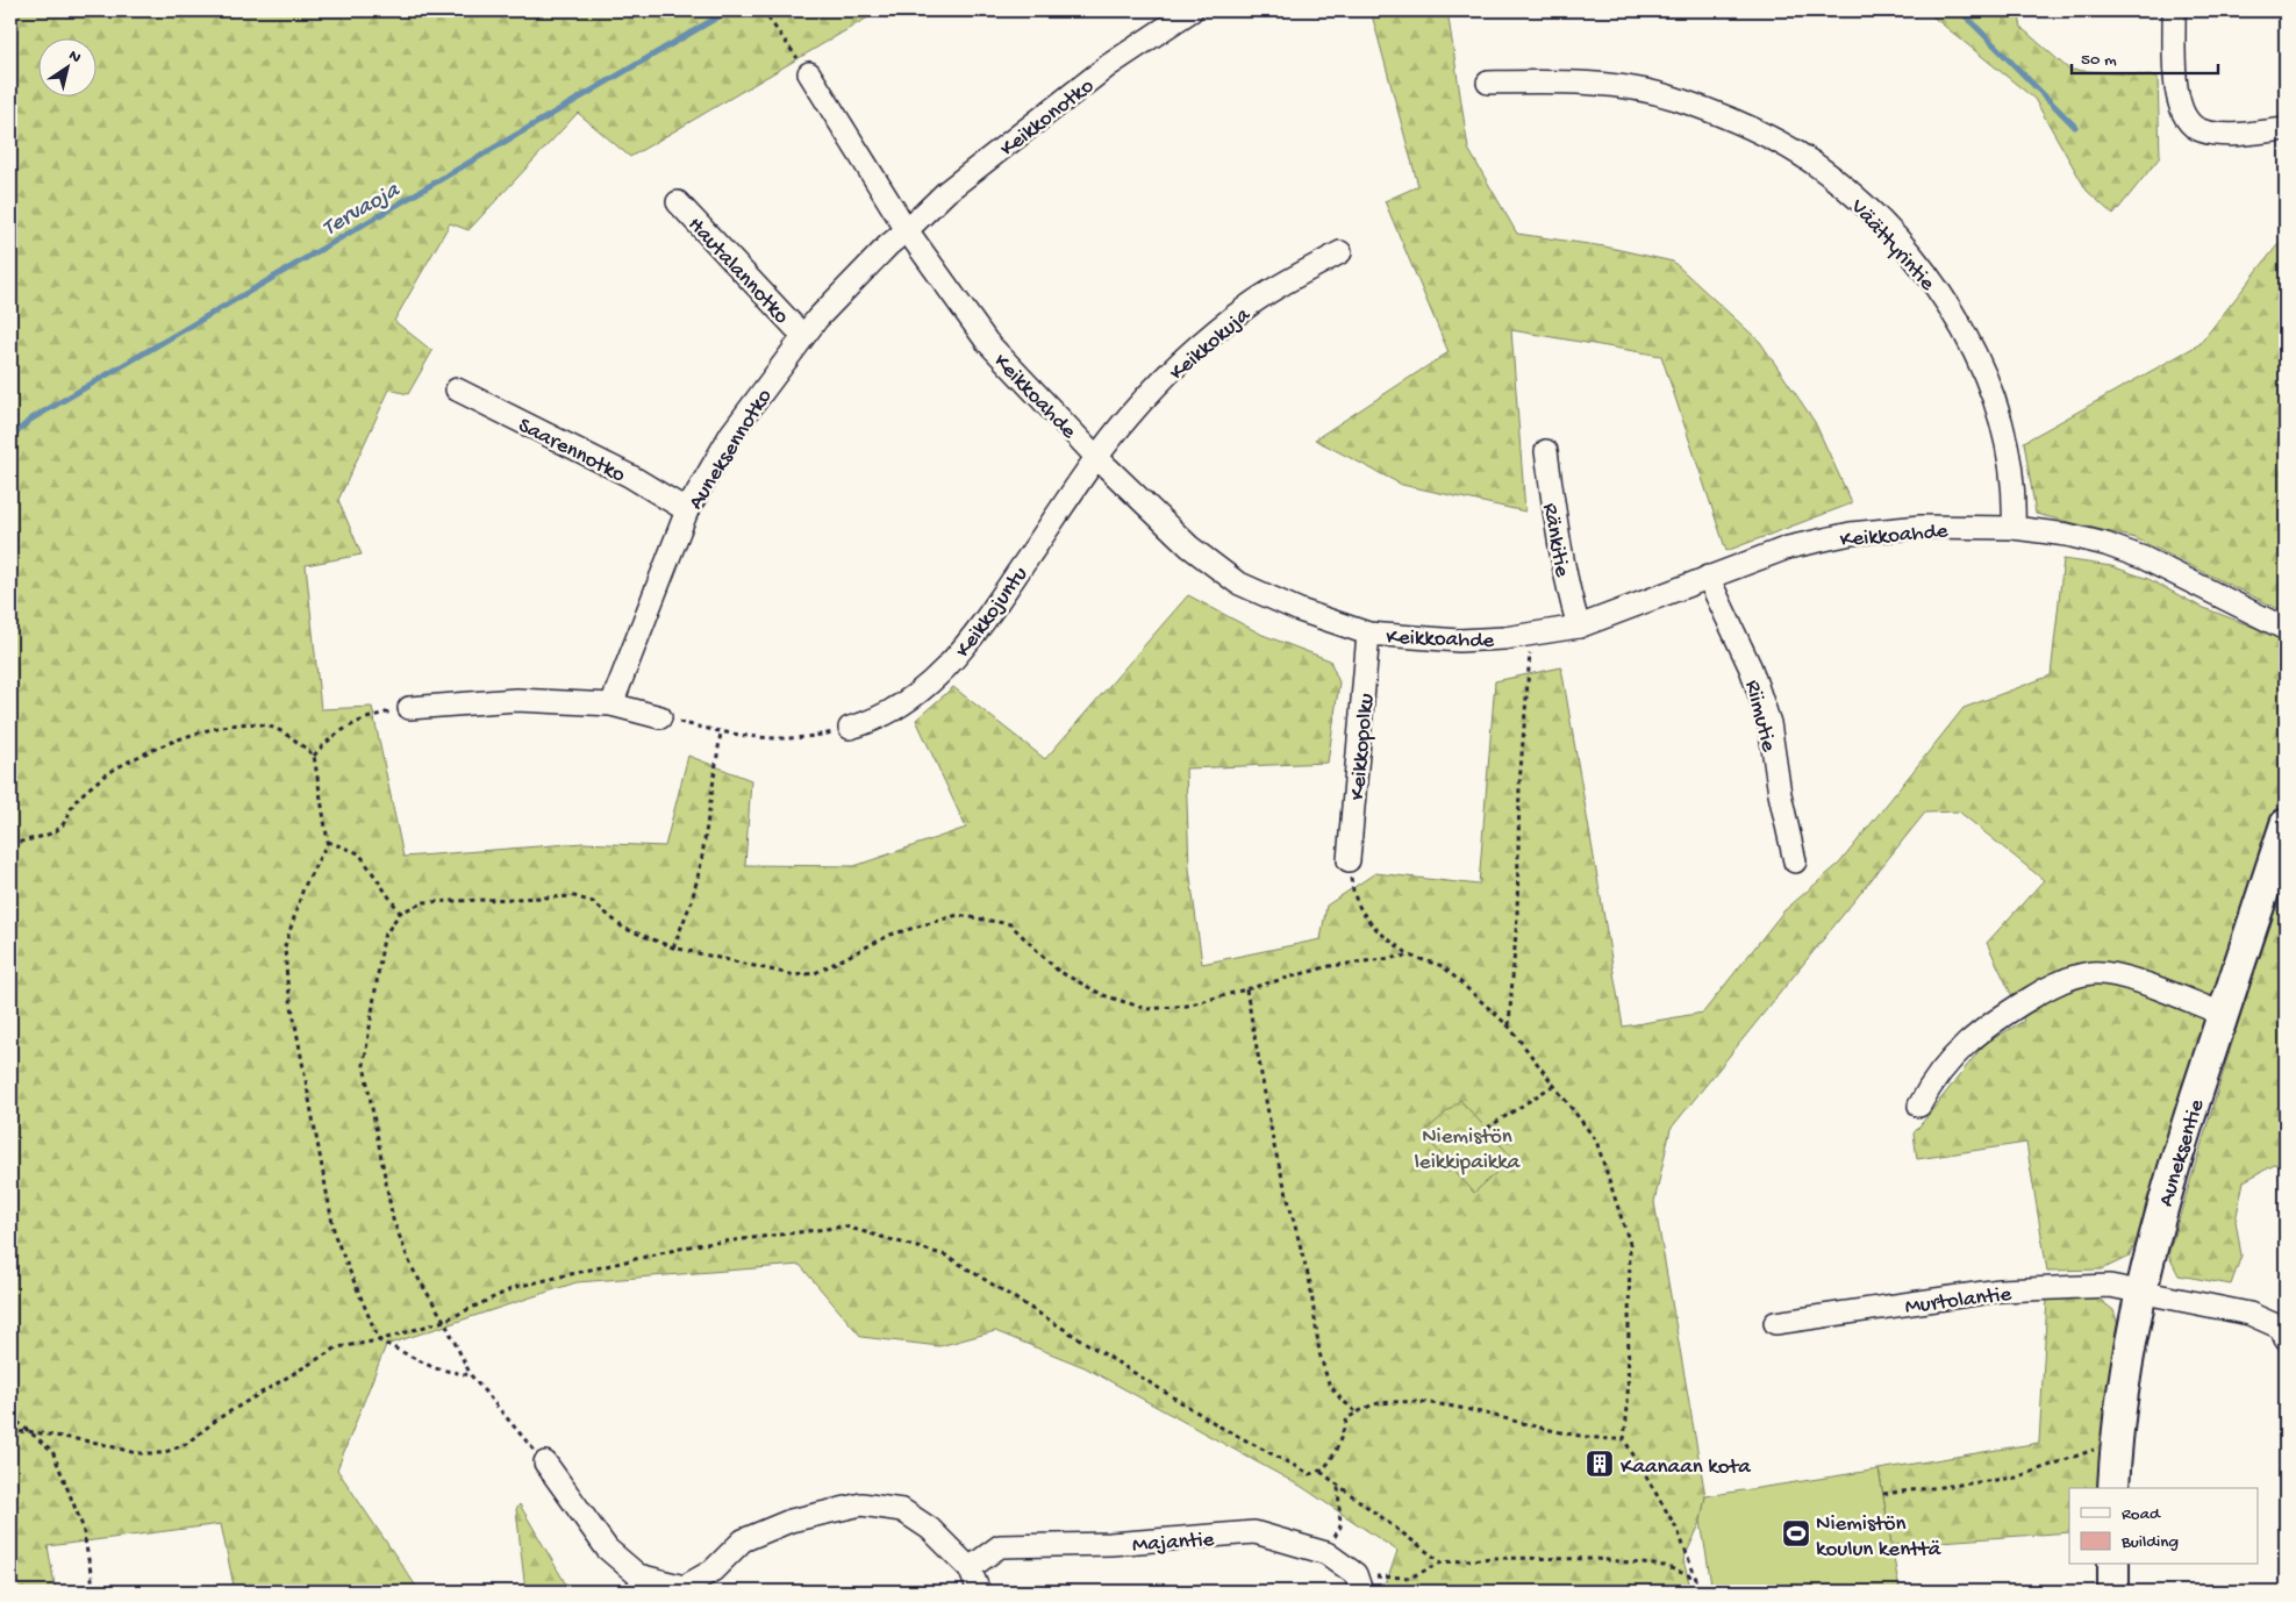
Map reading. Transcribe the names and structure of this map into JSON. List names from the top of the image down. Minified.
{"streets":{"street":["Keikkonotko","Väättyrintie","Hautalannotko","Keikkokuja","Keikkoahde","Saarennotko","Auneksennotko","Ränkitie","Keikkojuntu","Riimutie","Keikkopolku","Auneksentie","Murtolantie","Majantie"]},"crossings":[["Keikkonotko","Keikkoahde"],["Keikkonotko","Auneksennotko"],["Väättyrintie","Keikkoahde"],["Hautalannotko","Auneksennotko"],["Keikkokuja","Keikkoahde"],["Keikkokuja","Keikkojuntu"],["Keikkoahde","Auneksennotko"],["Keikkoahde","Ränkitie"],["Keikkoahde","Keikkojuntu"],["Keikkoahde","Riimutie"],["Keikkoahde","Keikkopolku"],["Saarennotko","Auneksennotko"],["Auneksentie","Murtolantie"]],"water":["Tervaoja"],"parks":["Niemistön leikkipaikka"],"places":{"building":["Kaanaan kota"],"sports":["Niemistön koulun kenttä"]},"legend":["Road","Building"],"scale_bar":"50 m","north":"top right"}
